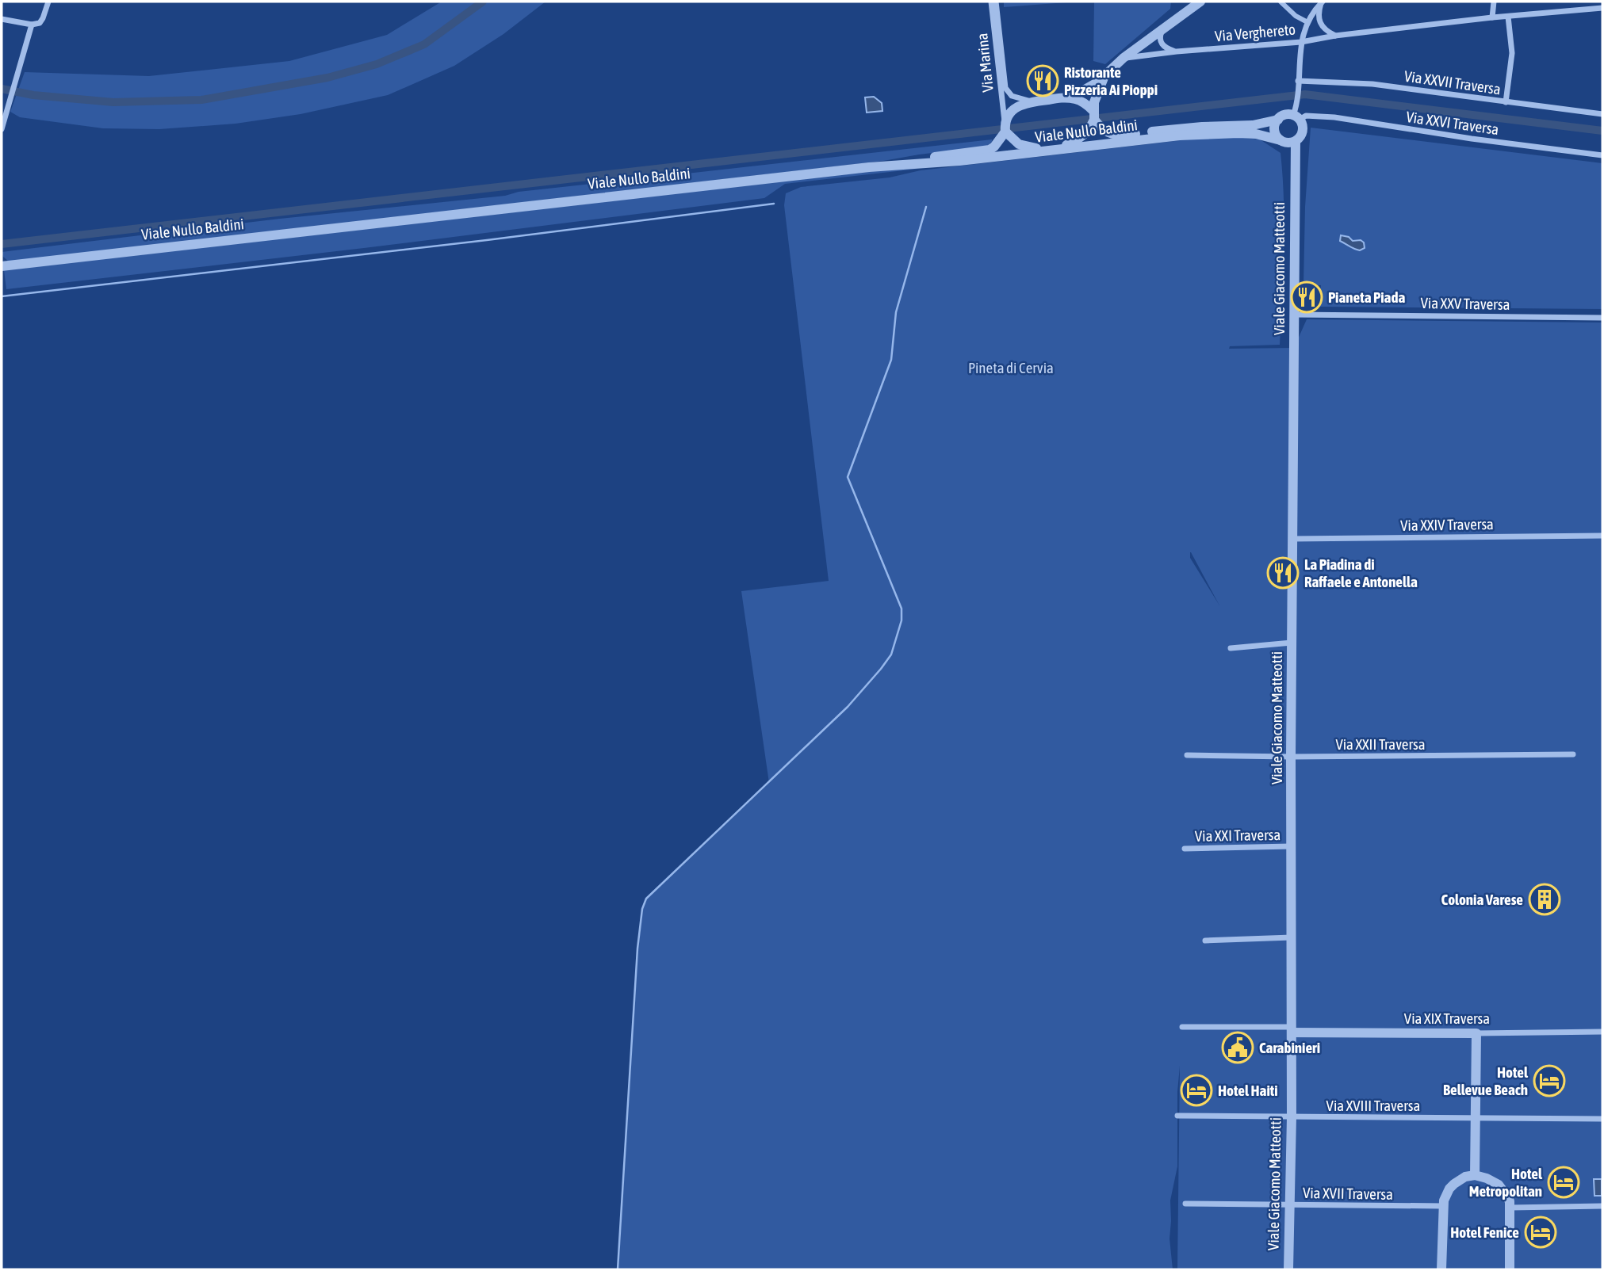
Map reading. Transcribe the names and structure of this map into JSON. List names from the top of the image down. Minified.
{"streets":{"street":["Via Verghereto","Via Marina","Via XXVII Traversa","Via XXVI Traversa","Viale Nullo Baldini","Viale Giacomo Matteotti","Via XXV Traversa","Via XXIV Traversa","Via XXII Traversa","Via XXI Traversa","Via XIX Traversa","Via XVIII Traversa","Via XVII Traversa"]},"crossings":[["Via Marina","Viale Nullo Baldini"],["Via XXVI Traversa","Viale Nullo Baldini"],["Via XXVI Traversa","Viale Giacomo Matteotti"],["Viale Nullo Baldini","Viale Giacomo Matteotti"],["Viale Giacomo Matteotti","Via XXV Traversa"],["Viale Giacomo Matteotti","Via XXIV Traversa"],["Viale Giacomo Matteotti","Via XXII Traversa"],["Viale Giacomo Matteotti","Via XXI Traversa"],["Viale Giacomo Matteotti","Via XIX Traversa"],["Viale Giacomo Matteotti","Via XVIII Traversa"],["Viale Giacomo Matteotti","Via XVII Traversa"]],"parks":["Pineta di Cervia"],"places":{"restaurant":["Ristorante Pizzeria Ai Pioppi","Pianeta Piada","La Piadina di Raffaele e Antonella"],"building":["Colonia Varese"],"public building":["Carabinieri"],"hotel":["Hotel Bellevue Beach","Hotel Haiti","Hotel Metropolitan","Hotel Fenice"]}}
